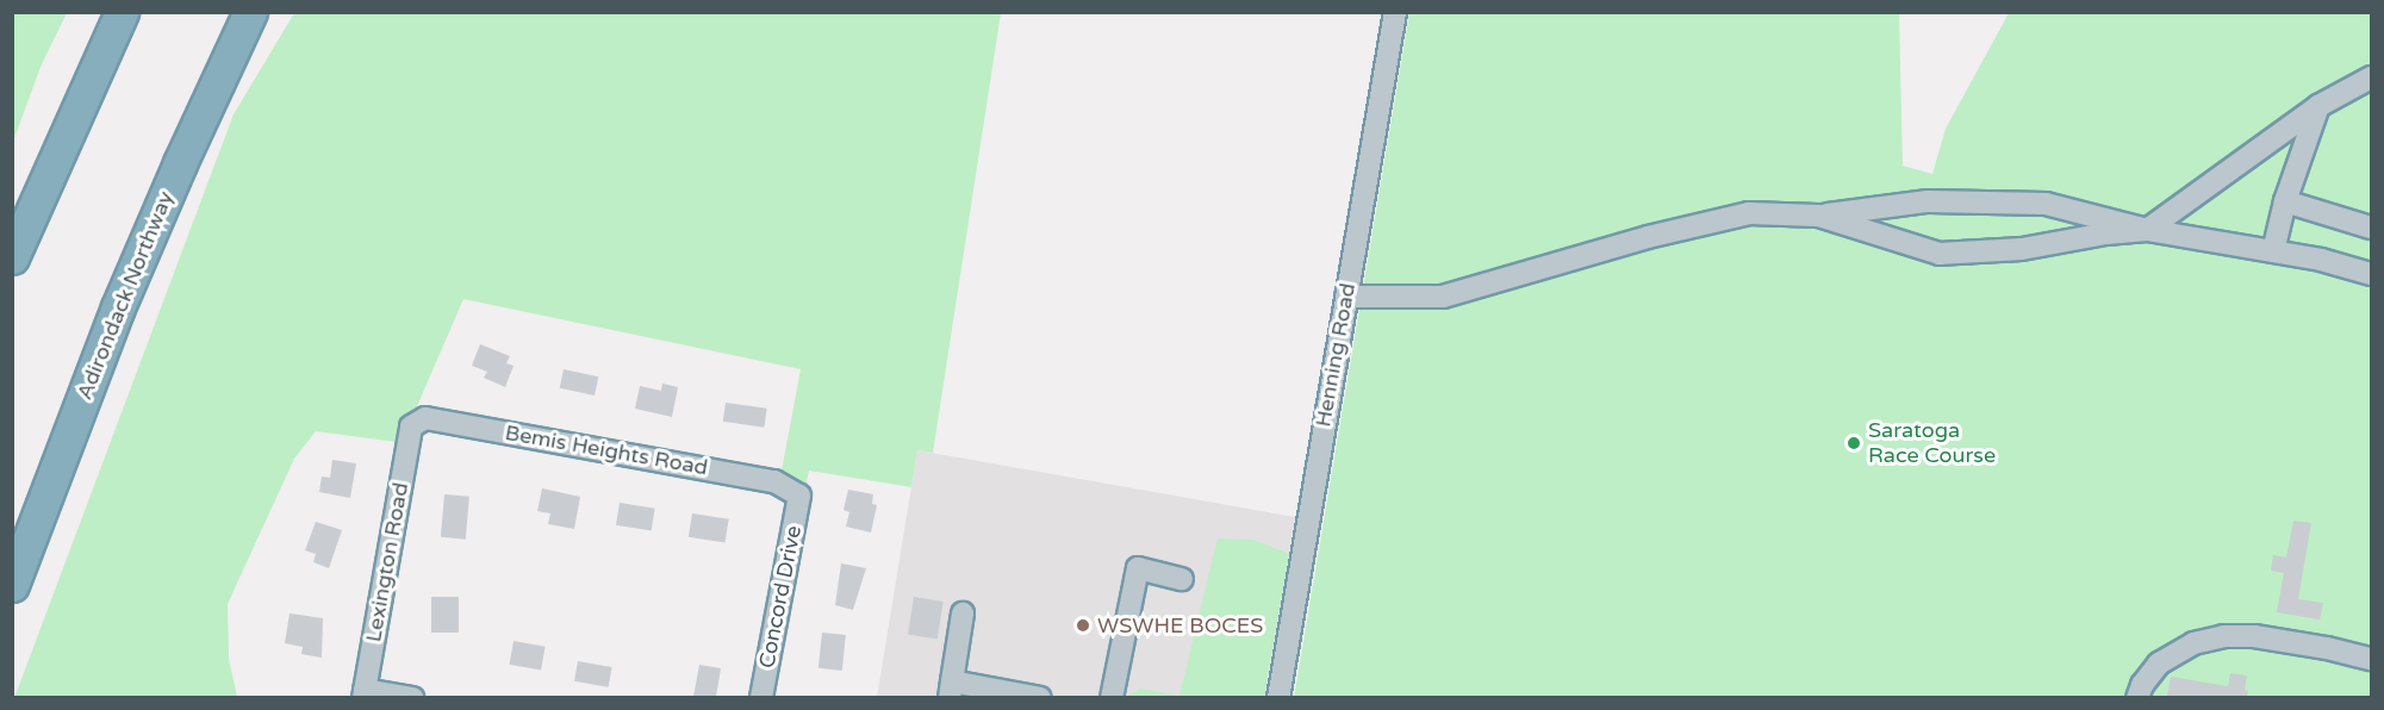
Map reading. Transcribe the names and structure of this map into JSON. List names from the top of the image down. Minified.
{"streets":{"highway":["Adirondack Northway"],"street":["Henning Road","Bemis Heights Road","Lexington Road","Concord Drive"]},"crossings":[["Bemis Heights Road","Lexington Road"],["Bemis Heights Road","Concord Drive"]],"places":["Saratoga Race Course","WSWHE BOCES"]}
